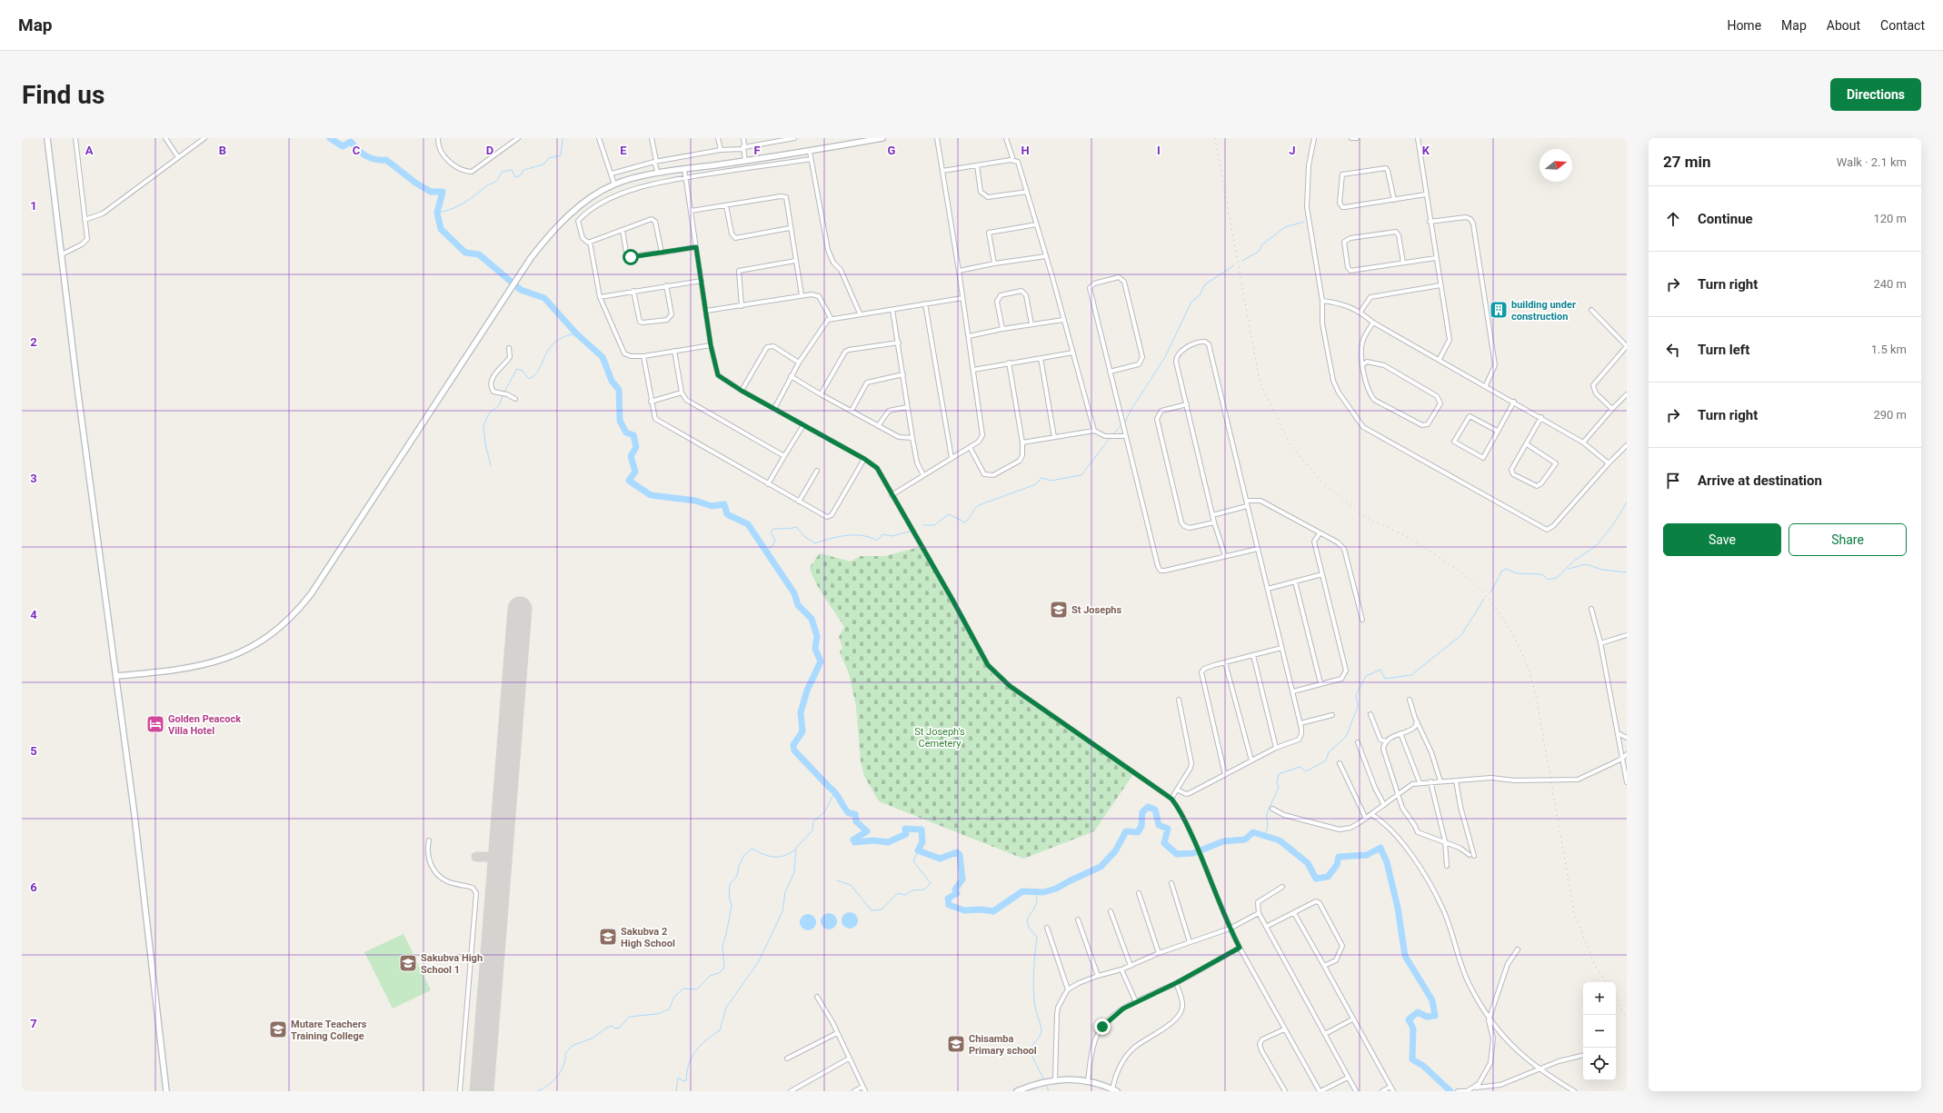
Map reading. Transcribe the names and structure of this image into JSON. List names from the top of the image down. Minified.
{"parks":["St Joseph's Cemetery"],"places":{"building":["building under construction"],"school or university":["St Josephs","Sakubva 2 High School","Sakubva High School 1","Mutare Teachers Training College","Chisamba Primary school"],"hotel":["Golden Peacock Villa Hotel"]},"north":"right","page":{"header":"Map","nav":["Home","Map","About","Contact"],"buttons":["Directions",["Save","Share"]],"title":"Find us","heading":["27 min","Walk · 2.1 km"],"list":[["Continue","120 m"],["Turn right","240 m"],["Turn left","1.5 km"],["Turn right","290 m"],"Arrive at destination"],"map_buttons":["+","−"]},"grid":{"columns":["A","B","C","D","E","F","G","H","I","J","K"],"rows":["1","2","3","4","5","6","7"]}}
